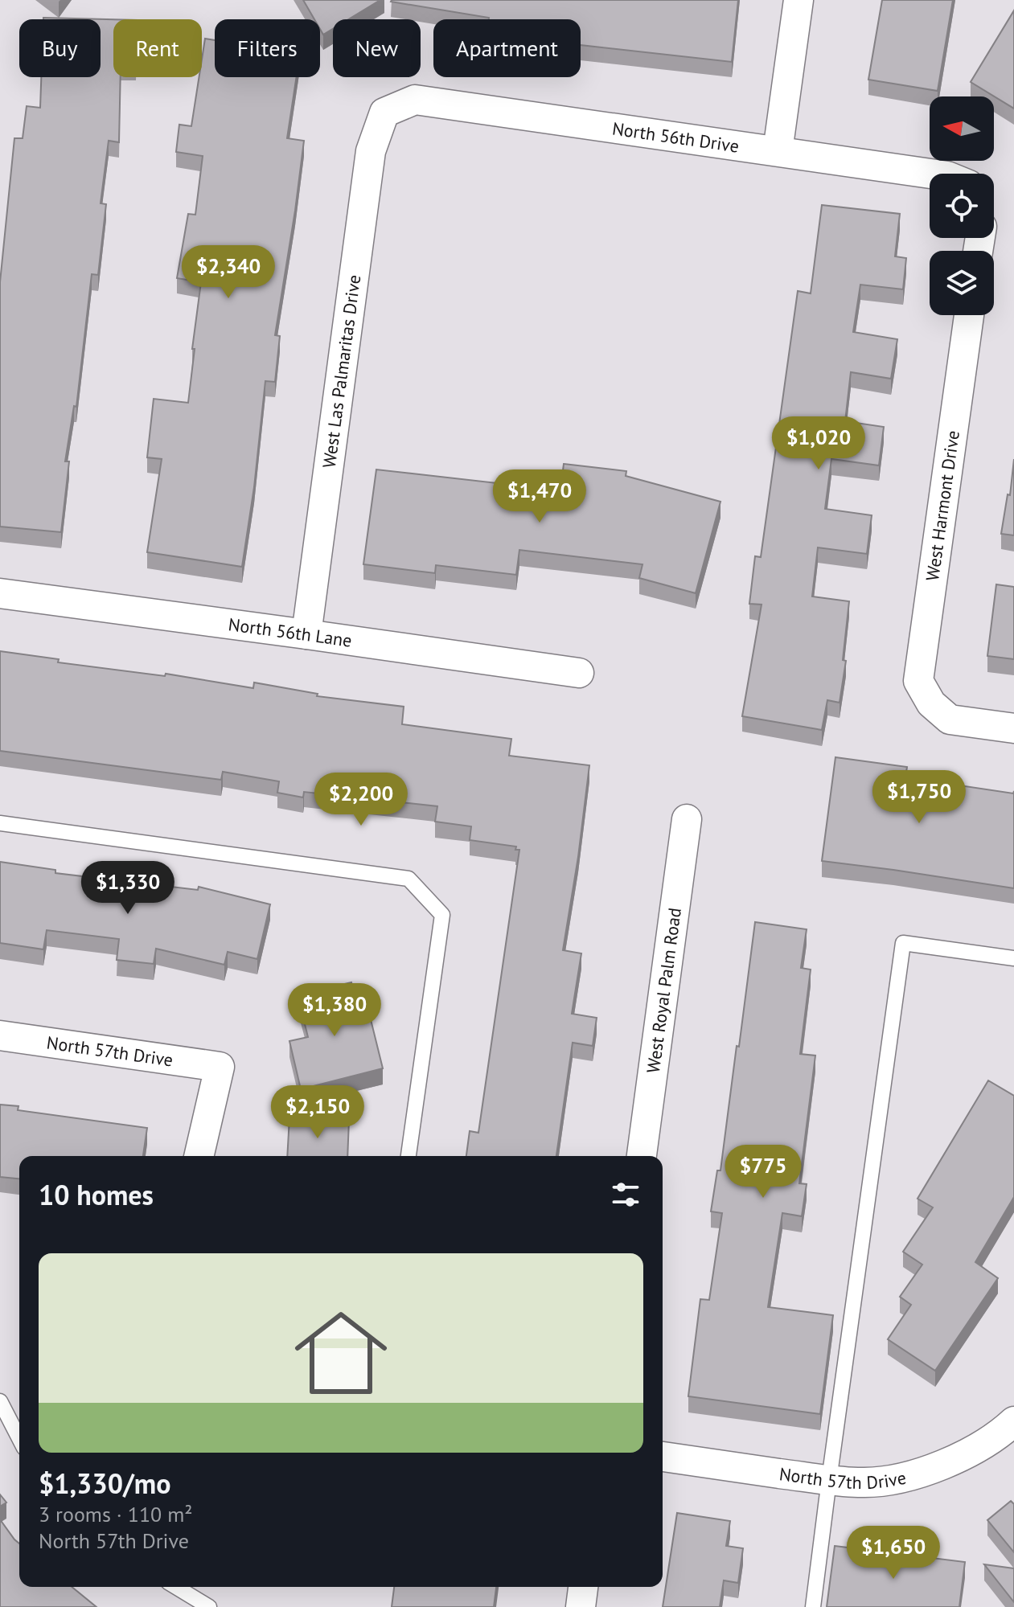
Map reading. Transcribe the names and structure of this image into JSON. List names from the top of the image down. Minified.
{"streets":{"street":["North 56th Drive","West Las Palmaritas Drive","West Harmont Drive","North 56th Lane","West Royal Palm Road","North 57th Drive"]},"crossings":[["North 56th Drive","West Las Palmaritas Drive"],["West Las Palmaritas Drive","North 56th Lane"]],"north":"left","page":{"chip":["Buy","Rent","Filters","New","Apartment"],"price":["$2,340","$1,020","$1,470","$1,750","$2,200","$1,330","$1,380","$2,150","$775","$1,650"],"heading":"10 homes","list":[{"name":"$1,330/mo","note":"3 rooms · 110 m² · North 57th Drive"}]}}
